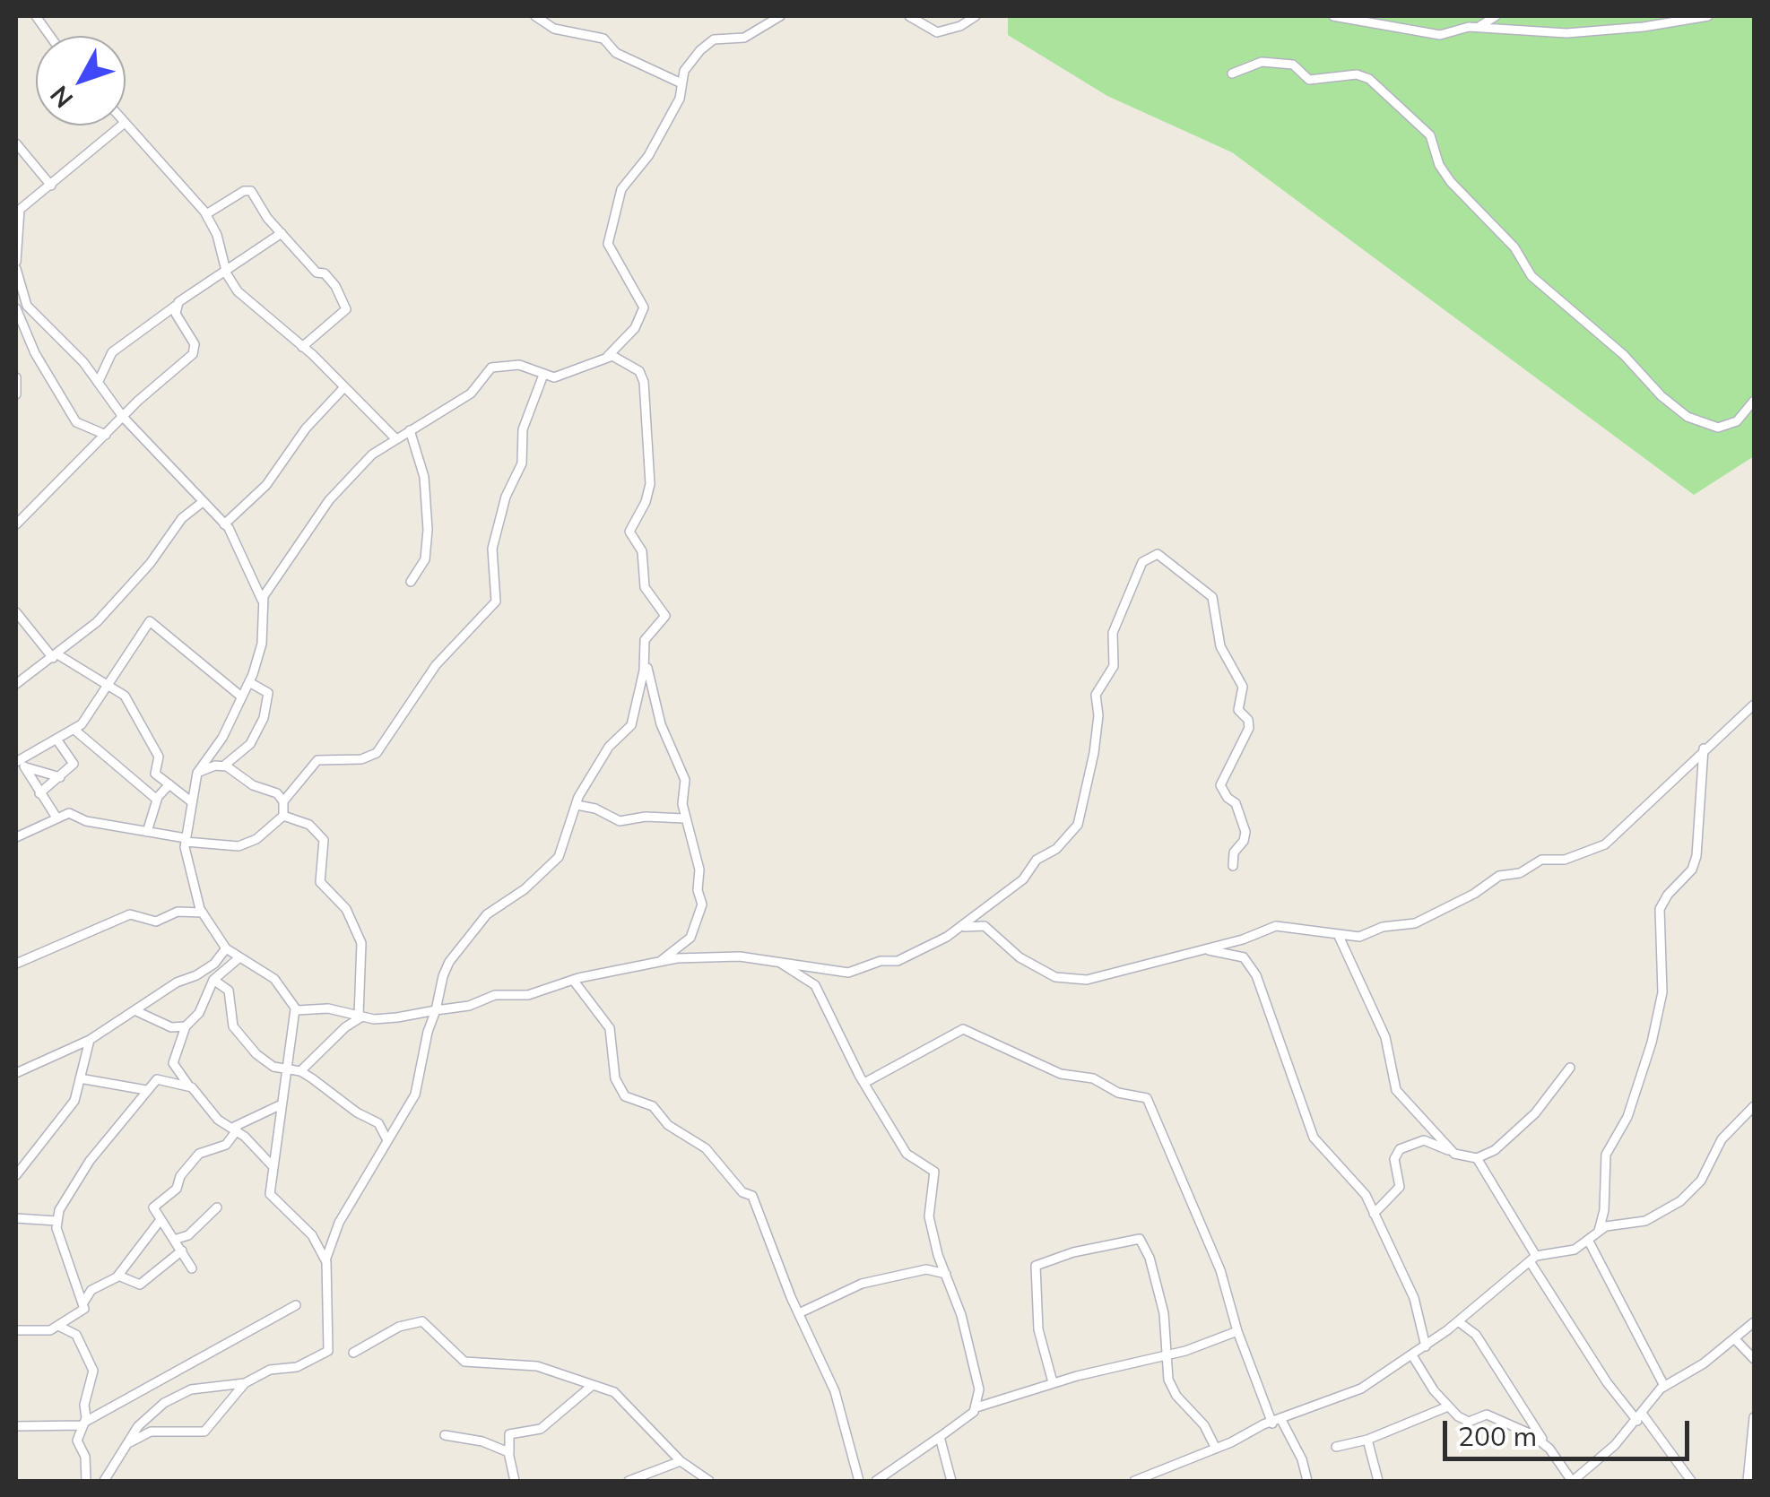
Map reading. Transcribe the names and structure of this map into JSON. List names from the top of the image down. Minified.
{"scale_bar":"200 m","north":"bottom left"}
